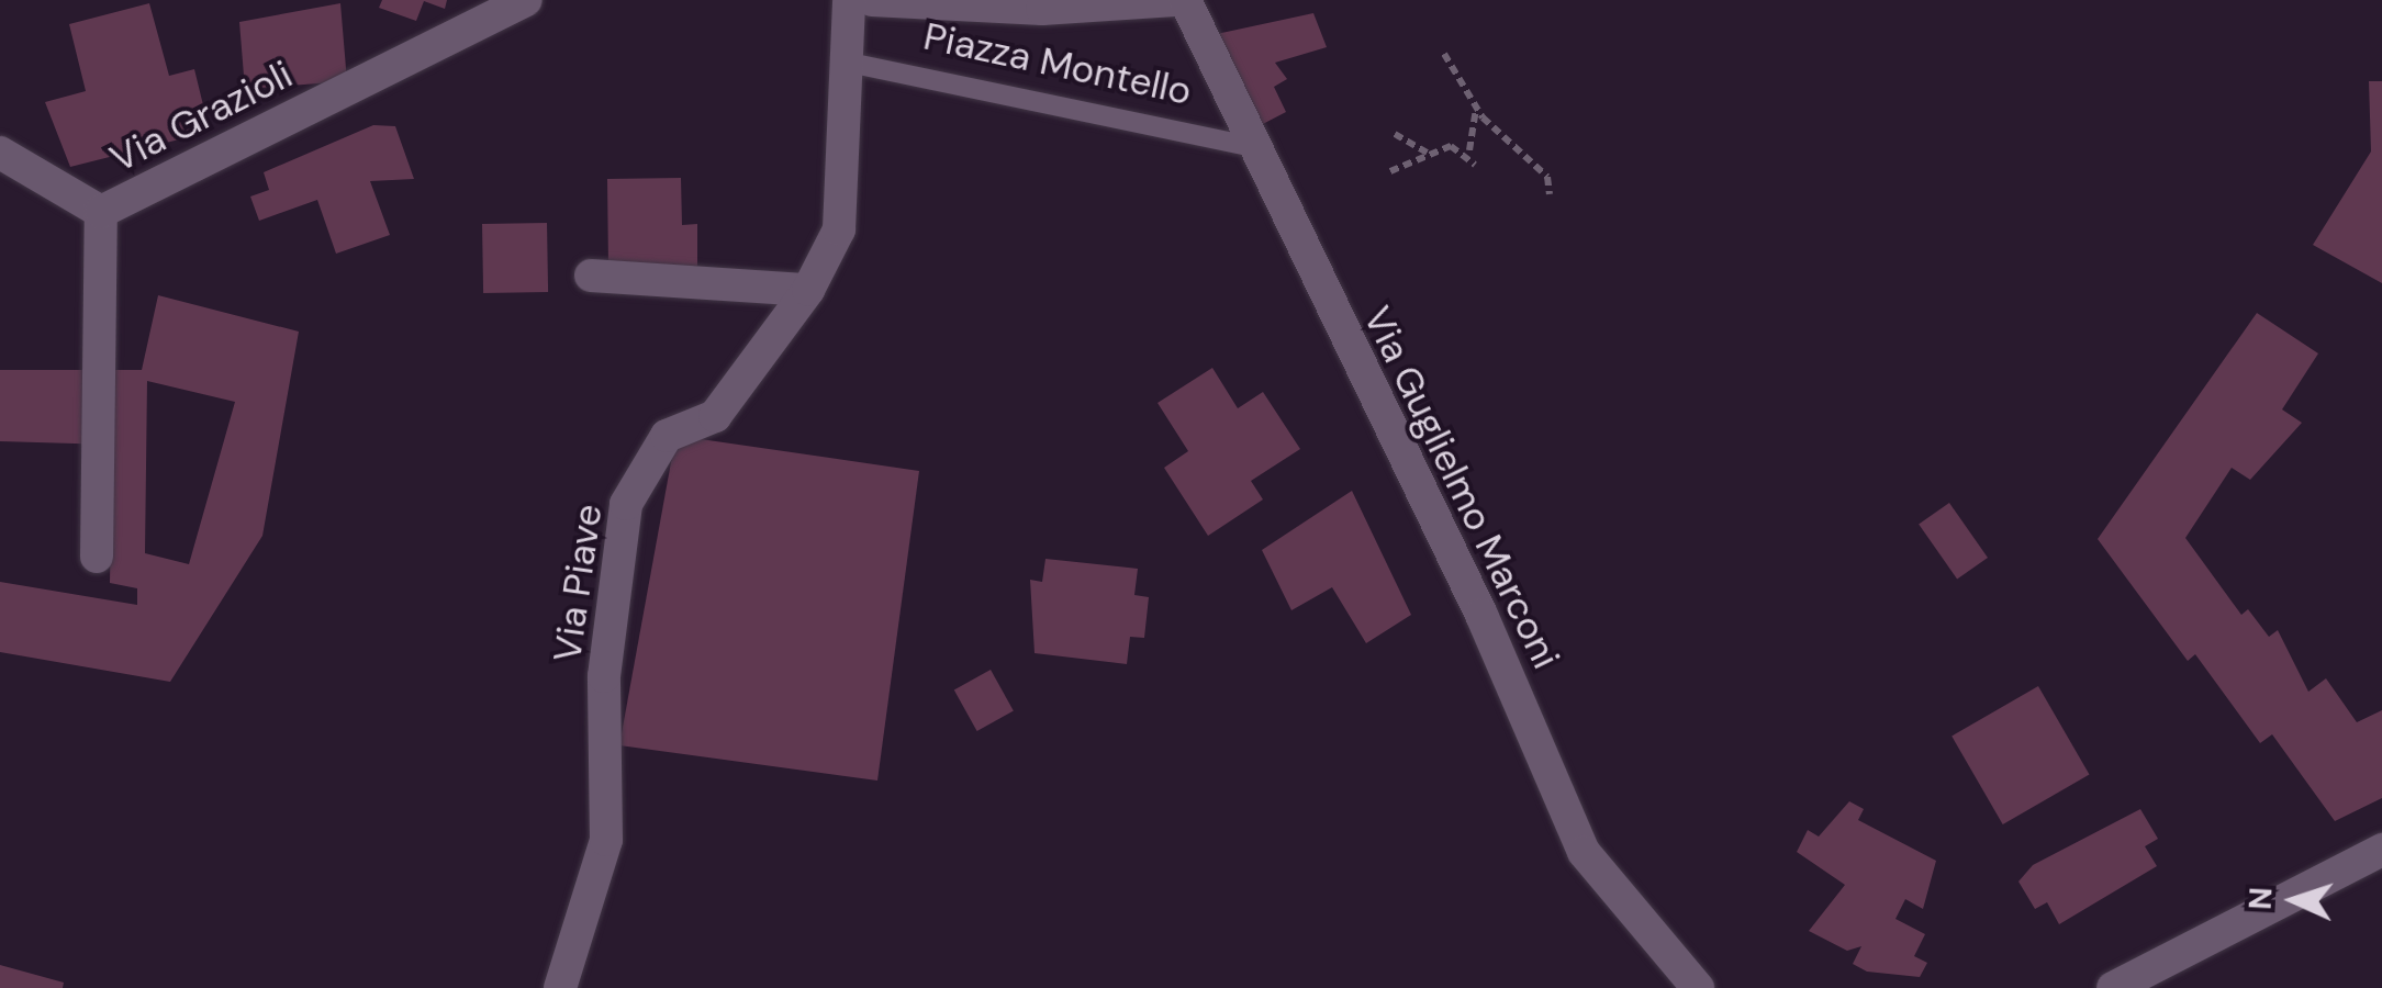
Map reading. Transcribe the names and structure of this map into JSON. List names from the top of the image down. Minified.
{"streets":{"street":["Piazza Montello","Via Grazioli","Via Guglielmo Marconi","Via Piave"]},"crossings":[["Piazza Montello","Via Guglielmo Marconi"],["Piazza Montello","Via Piave"]],"north":"left"}
